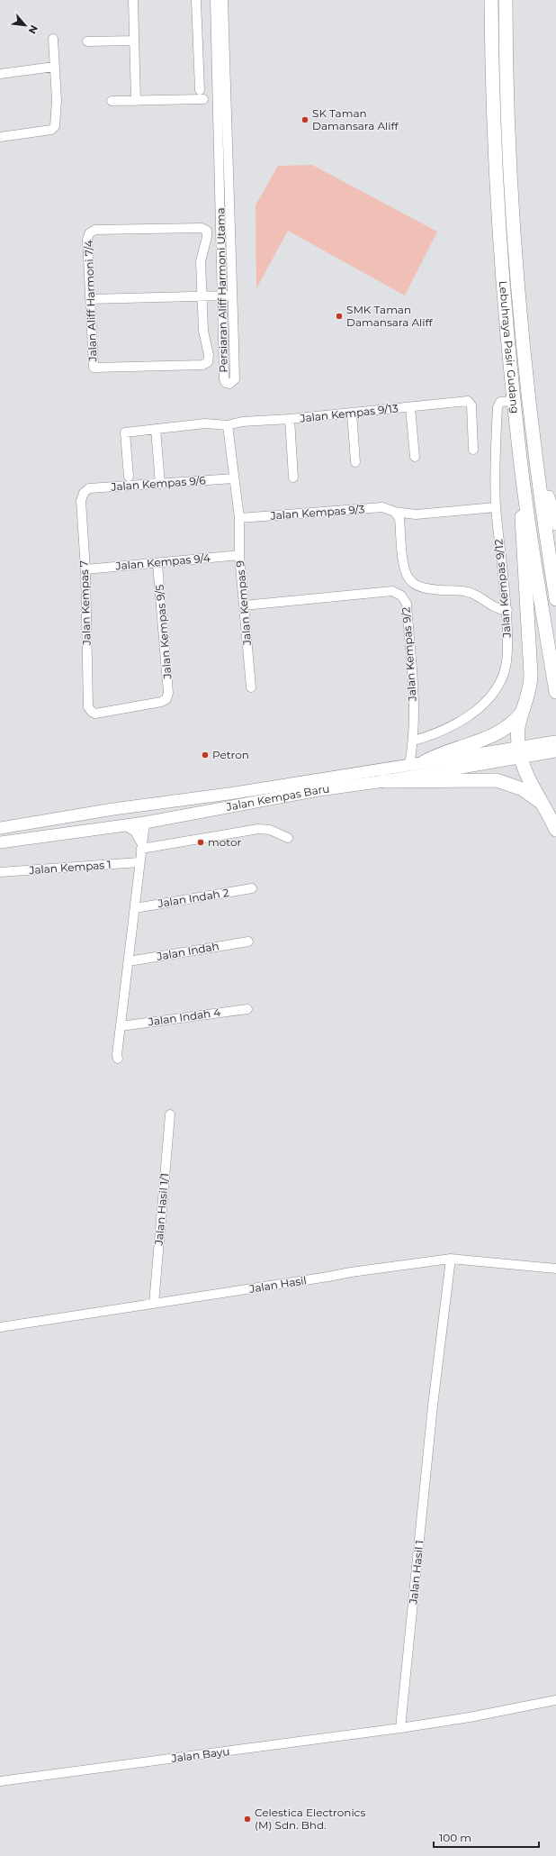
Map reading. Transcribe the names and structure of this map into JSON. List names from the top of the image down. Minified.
{"streets":{"highway":["Lebuhraya Pasir Gudang"],"main road":["Jalan Kempas Baru"],"street":["Persiaran Aliff Harmoni Utama","Jalan Aliff Harmoni 7/4","Jalan Kempas 9/13","Jalan Kempas 9/6","Jalan Kempas 9/3","Jalan Kempas 9/4","Jalan Kempas 9/12","Jalan Kempas 7","Jalan Kempas 9","Jalan Kempas 9/5","Jalan Kempas 9/2","Jalan Kempas 1","Jalan Indah 2","Jalan Indah","Jalan Indah 4","Jalan Hasil 1/1","Jalan Hasil","Jalan Hasil 1","Jalan Bayu"]},"crossings":[["Lebuhraya Pasir Gudang","Jalan Kempas 9/12"],["Jalan Kempas 9/13","Jalan Kempas 9"],["Jalan Kempas 9/6","Jalan Kempas 7"],["Jalan Kempas 9/6","Jalan Kempas 9"],["Jalan Kempas 9/3","Jalan Kempas 9/12"],["Jalan Kempas 9/3","Jalan Kempas 9"],["Jalan Kempas 9/4","Jalan Kempas 7"],["Jalan Kempas 9/4","Jalan Kempas 9"],["Jalan Kempas 9/4","Jalan Kempas 9/5"],["Jalan Kempas 9/12","Jalan Kempas 9/2"],["Jalan Kempas 7","Jalan Kempas 9/5"],["Jalan Kempas 9","Jalan Kempas 9/2"],["Jalan Kempas 9/2","Jalan Kempas Baru"],["Jalan Hasil 1/1","Jalan Hasil"],["Jalan Hasil","Jalan Hasil 1"],["Jalan Hasil 1","Jalan Bayu"]],"places":["SK Taman Damansara Aliff","SMK Taman Damansara Aliff","Petron","motor","Celestica Electronics (M) Sdn. Bhd."],"scale_bar":"100 m","north":"bottom right"}
